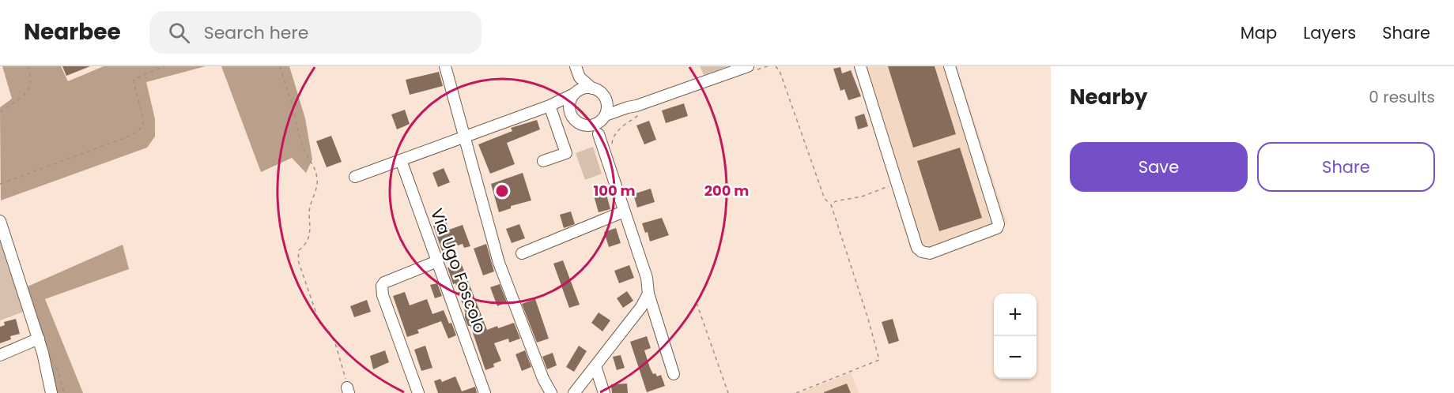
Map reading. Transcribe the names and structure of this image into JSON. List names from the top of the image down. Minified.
{"streets":{"street":["Via Ugo Foscolo"]},"page":{"header":"Nearbee","search":"Search here","nav":["Map","Layers","Share"],"heading":["Nearby","0 results"],"buttons":["Save","Share"],"map_buttons":["+","−"]},"rings":["100 m","200 m"]}
